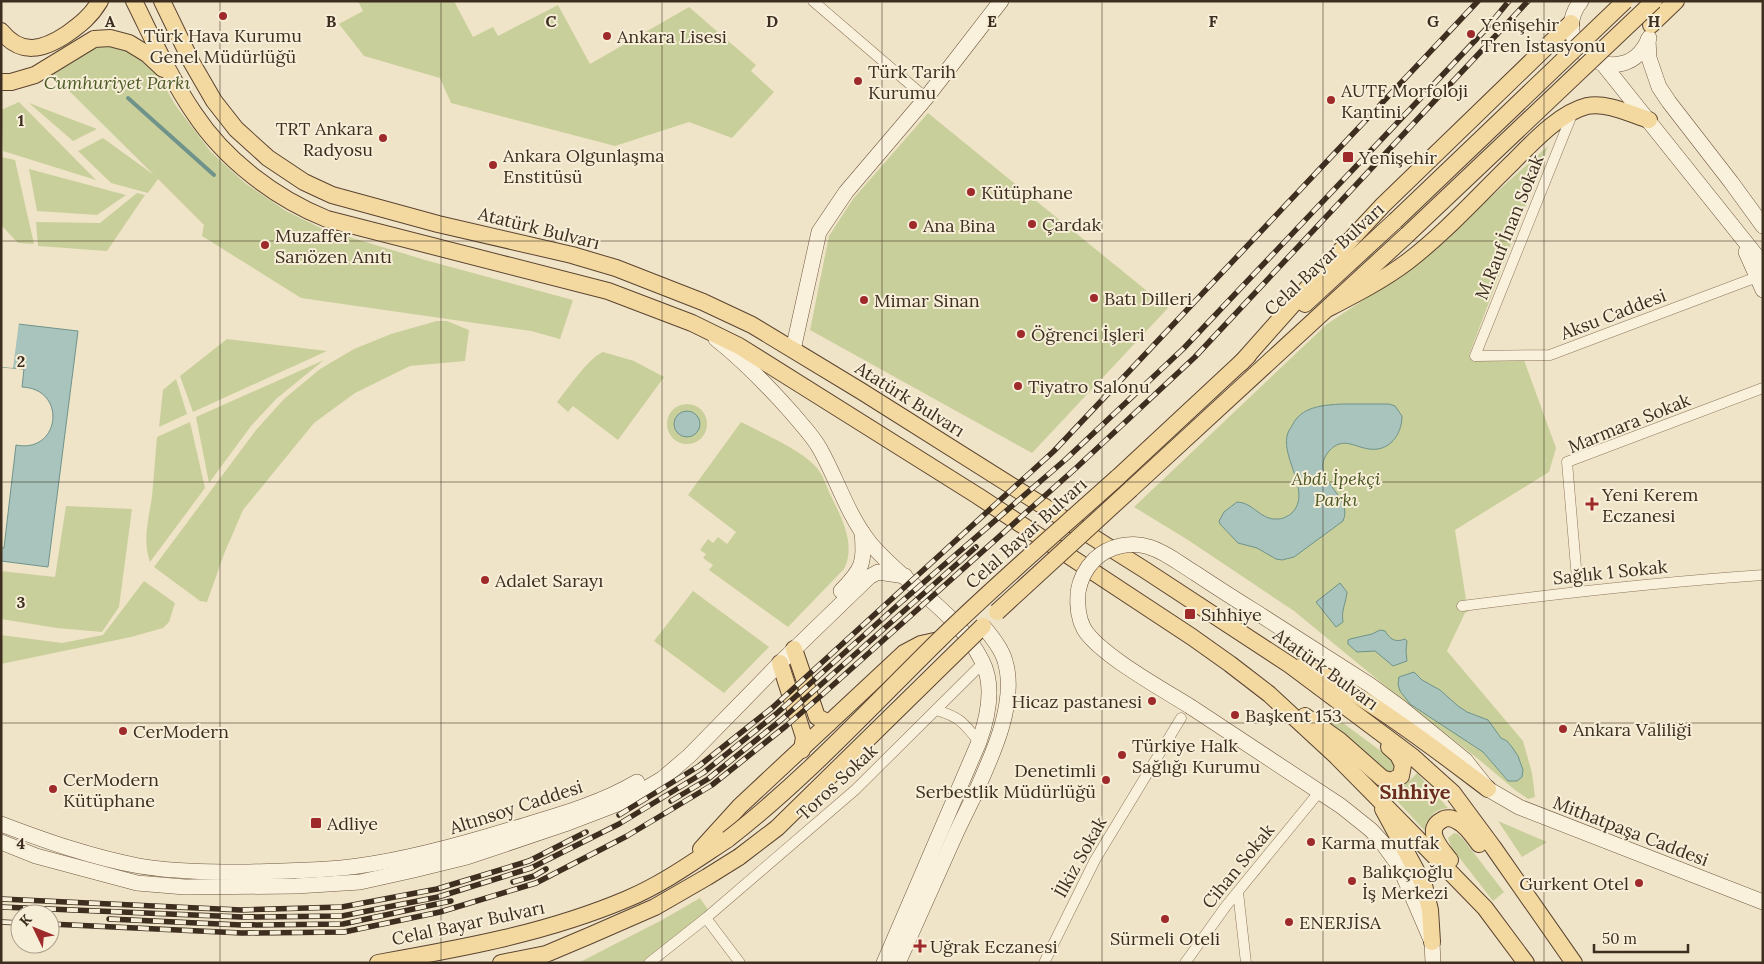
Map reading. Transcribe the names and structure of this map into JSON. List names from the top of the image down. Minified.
{"streets":{"main road":["Atatürk Bulvarı","Celal Bayar Bulvarı","Altınsoy Caddesi","Mithatpaşa Caddesi"],"street":["M.Rauf İnan Sokak","Aksu Caddesi","Marmara Sokak","Sağlık 1 Sokak","Toros Sokak","İlkiz Sokak","Cihan Sokak"]},"crossings":[["M.Rauf İnan Sokak","Aksu Caddesi"],["Marmara Sokak","Sağlık 1 Sokak"]],"districts":["Sıhhiye"],"parks":["Cumhuriyet Parkı","Abdi İpekçi Parkı"],"places":{"other":["Türk Hava Kurumu Genel Müdürlüğü","Yenişehir Tren İstasyonu","Ankara Lisesi","Türk Tarih Kurumu","AUTF Morfoloji Kantini","TRT Ankara Radyosu","Ankara Olgunlaşma Enstitüsü","Kütüphane","Çardak","Ana Bina","Muzaffer Sarıözen Anıtı","Batı Dilleri","Mimar Sinan","Öğrenci İşleri","Tiyatro Salonu","Adalet Sarayı","Hicaz pastanesi","Başkent 153","Ankara Valiliği","CerModern","Türkiye Halk Sağlığı Kurumu","Denetimli Serbestlik Müdürlüğü","CerModern Kütüphane","Karma mutfak","Balıkçıoğlu İş Merkezi","Gurkent Otel","Sürmeli Oteli","ENERJİSA"],"transit":["Yenişehir","Sıhhiye","Adliye"],"health":["Yeni Kerem Eczanesi","Uğrak Eczanesi"]},"scale_bar":"50 m","north":"top left","grid":{"columns":["A","B","C","D","E","F","G","H"],"rows":["1","2","3","4"]}}
